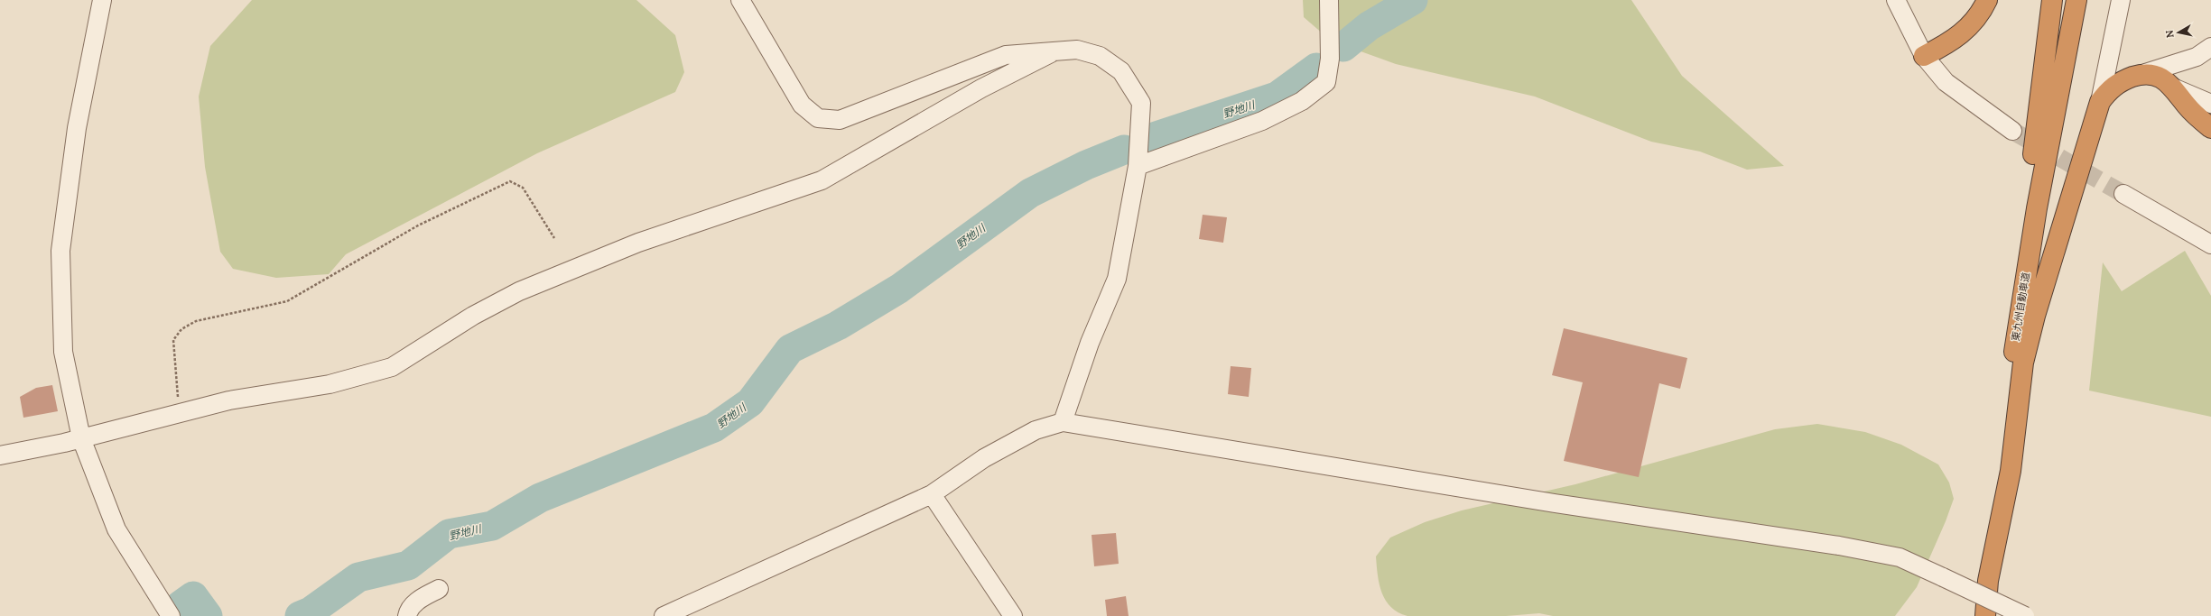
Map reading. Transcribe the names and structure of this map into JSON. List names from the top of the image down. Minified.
{"streets":{"highway":["東九州自動車道"]},"water":["野地川"],"north":"left"}
